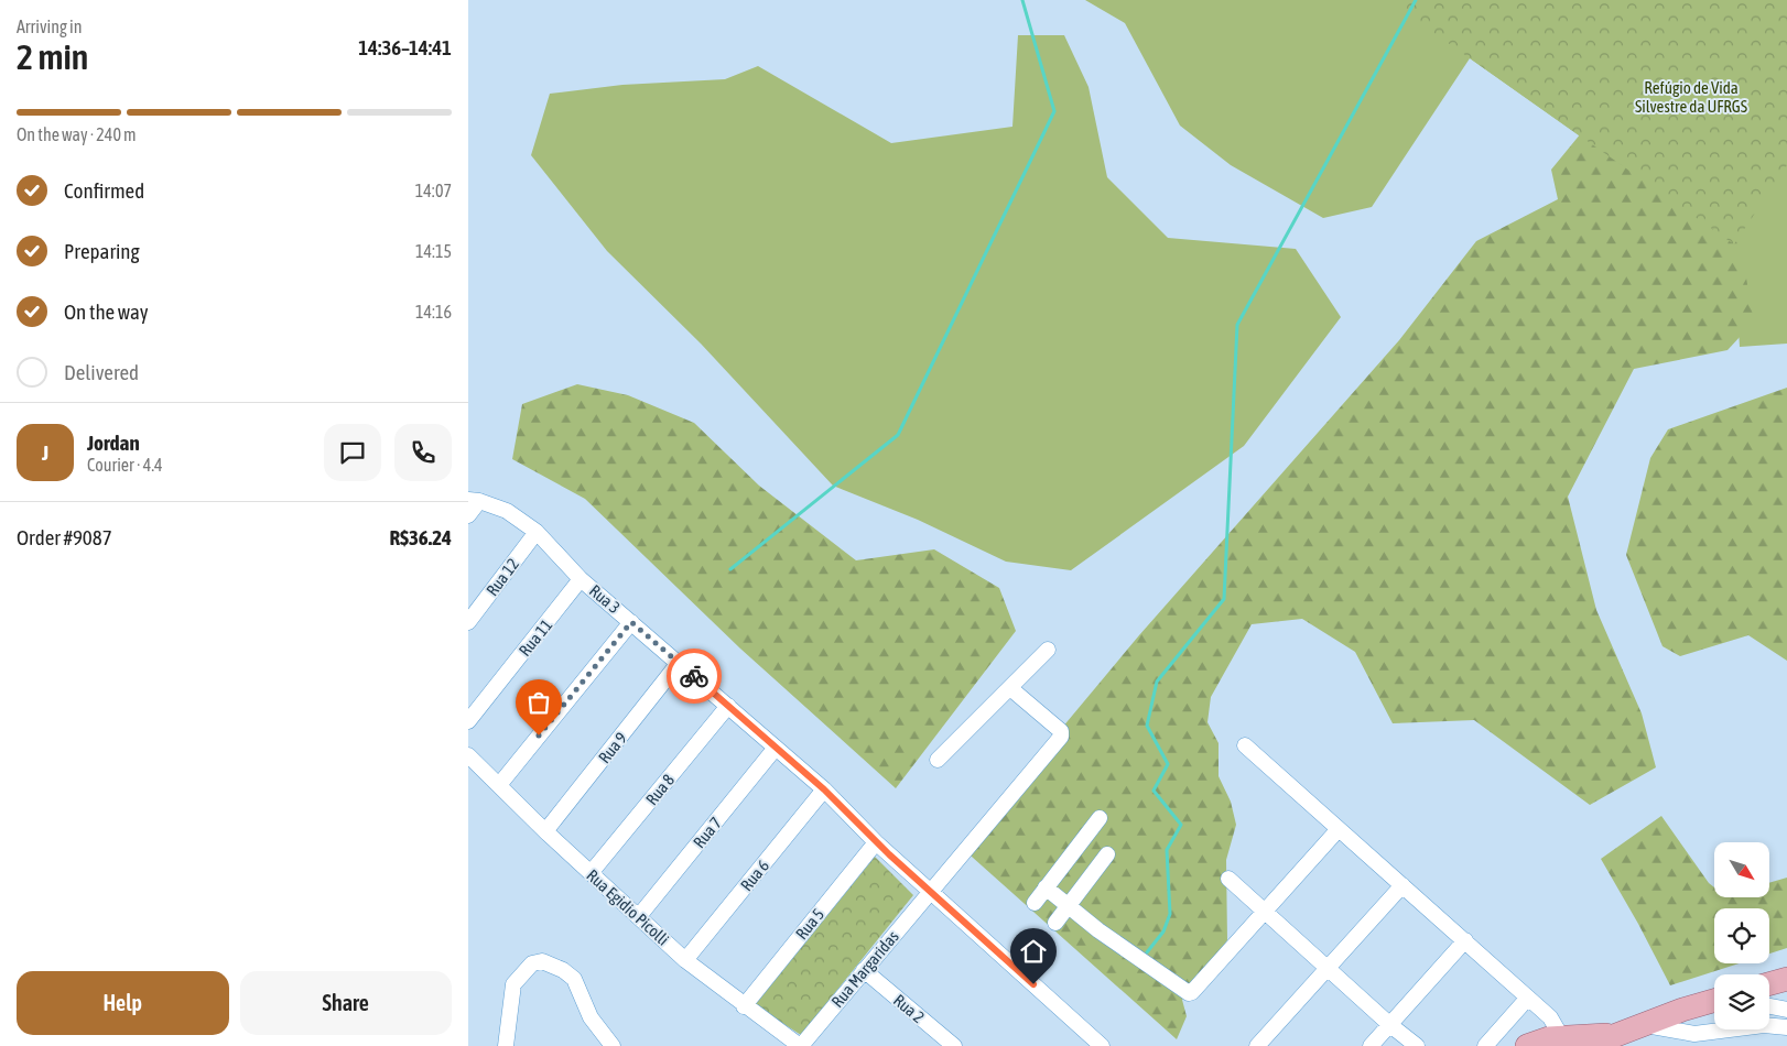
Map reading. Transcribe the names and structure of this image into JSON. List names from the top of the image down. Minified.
{"streets":{"street":["Rua 12","Rua 3","Rua 11","Rua 9","Rua 8","Rua 7","Rua 6","Rua Egidio Picolli","Rua 5","Rua Margaridas","Rua 2"]},"crossings":[["Rua 12","Rua 3"],["Rua 3","Rua 11"],["Rua 3","Rua 9"],["Rua 3","Rua 8"],["Rua 3","Rua 7"],["Rua 3","Rua 6"],["Rua 3","Rua 5"],["Rua 3","Rua Margaridas"],["Rua 9","Rua Egidio Picolli"],["Rua 8","Rua Egidio Picolli"],["Rua 7","Rua Egidio Picolli"],["Rua 6","Rua Egidio Picolli"],["Rua Egidio Picolli","Rua 5"],["Rua Egidio Picolli","Rua Margaridas"],["Rua Margaridas","Rua 2"]],"parks":["Refúgio de Vida Silvestre da UFRGS"],"north":"bottom right","page":{"heading":["2 min","Arriving in","14:36–14:41"],"panel":["Jordan","Courier · 4.4","Order #9087","R$36.24"],"bar":"On the way · 240 m","list":[["Confirmed","14:07"],["Preparing","14:15"],["On the way","14:16"],"Delivered"],"round":"J","buttons":["Help","Share"]}}
